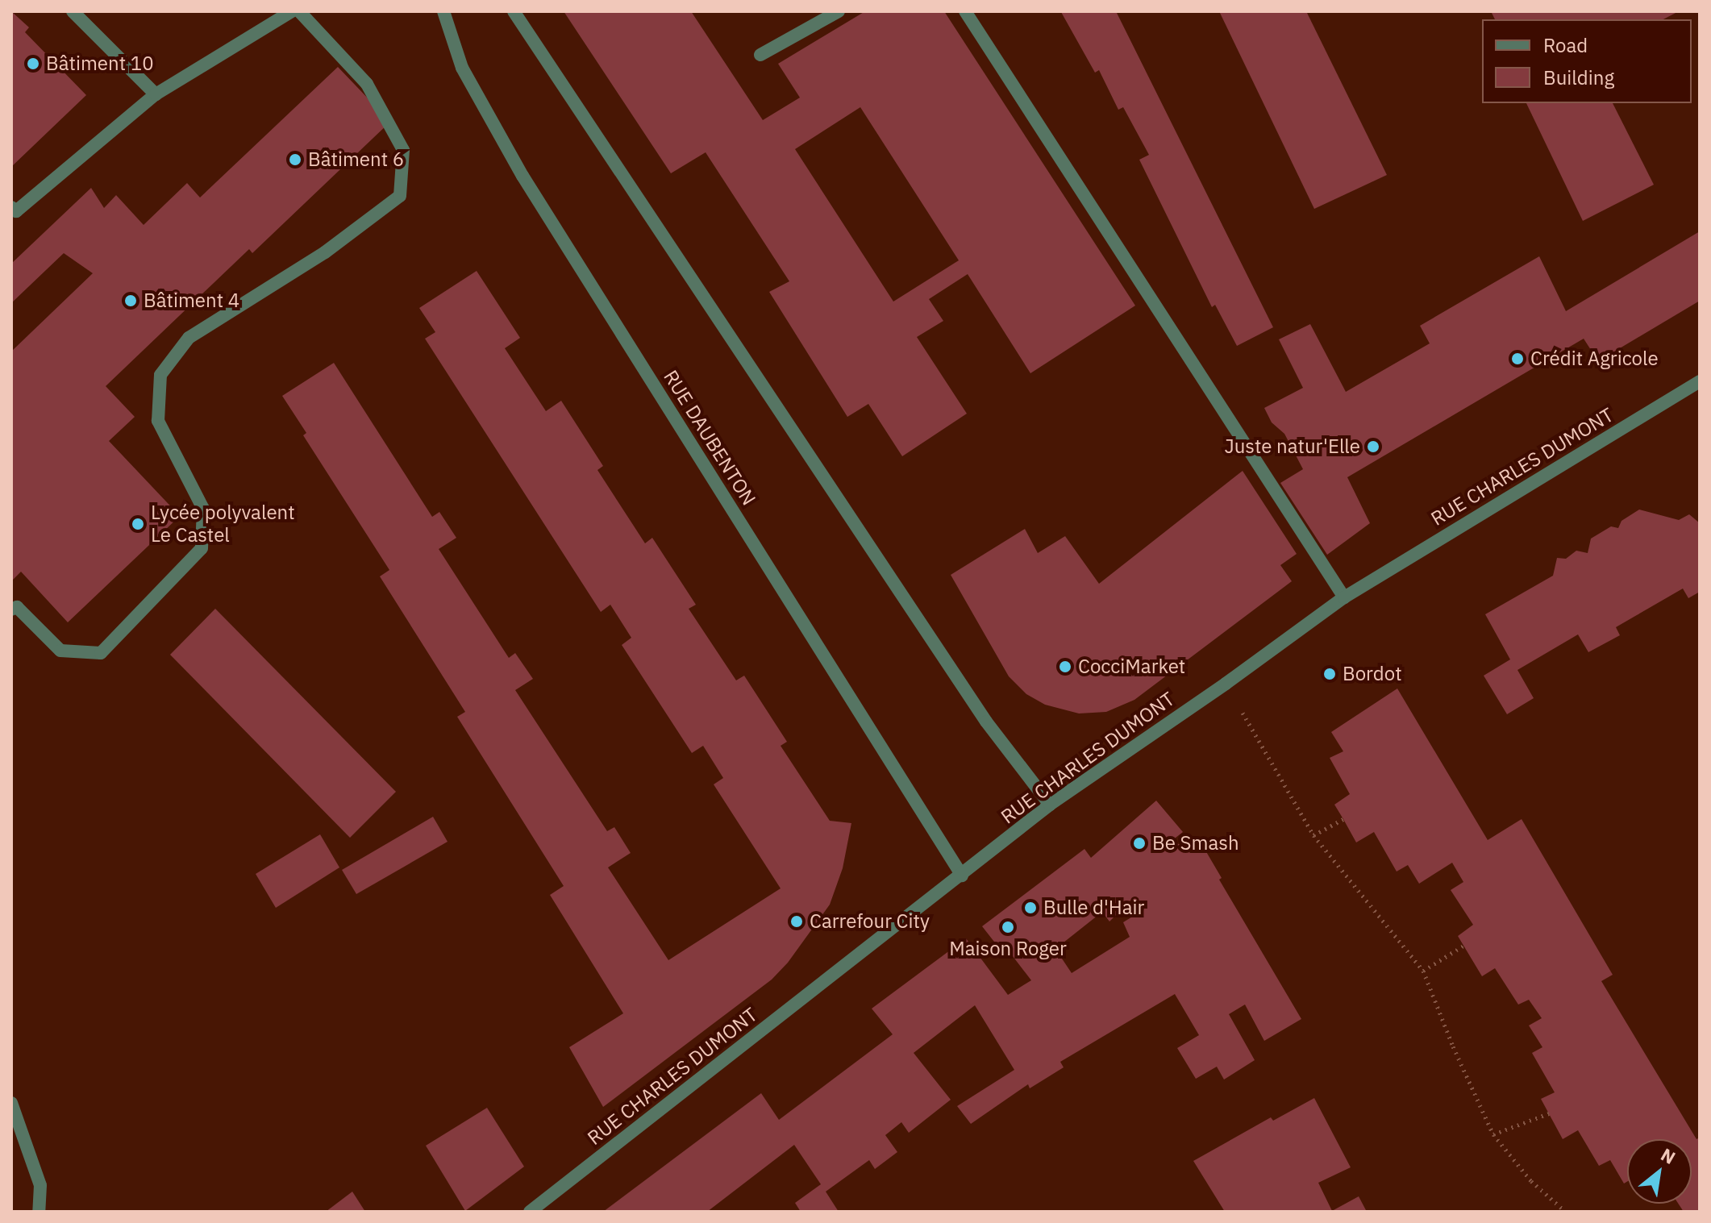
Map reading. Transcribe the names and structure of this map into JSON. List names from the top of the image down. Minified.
{"streets":{"street":["RUE DAUBENTON","RUE CHARLES DUMONT"]},"crossings":[["RUE DAUBENTON","RUE CHARLES DUMONT"]],"places":["Bâtiment 10","Bâtiment 6","Bâtiment 4","Crédit Agricole","Juste natur'Elle","Lycée polyvalent Le Castel","CocciMarket","Bordot","Be Smash","Bulle d'Hair","Carrefour City","Maison Roger"],"legend":["Road","Building"],"north":"top right"}
